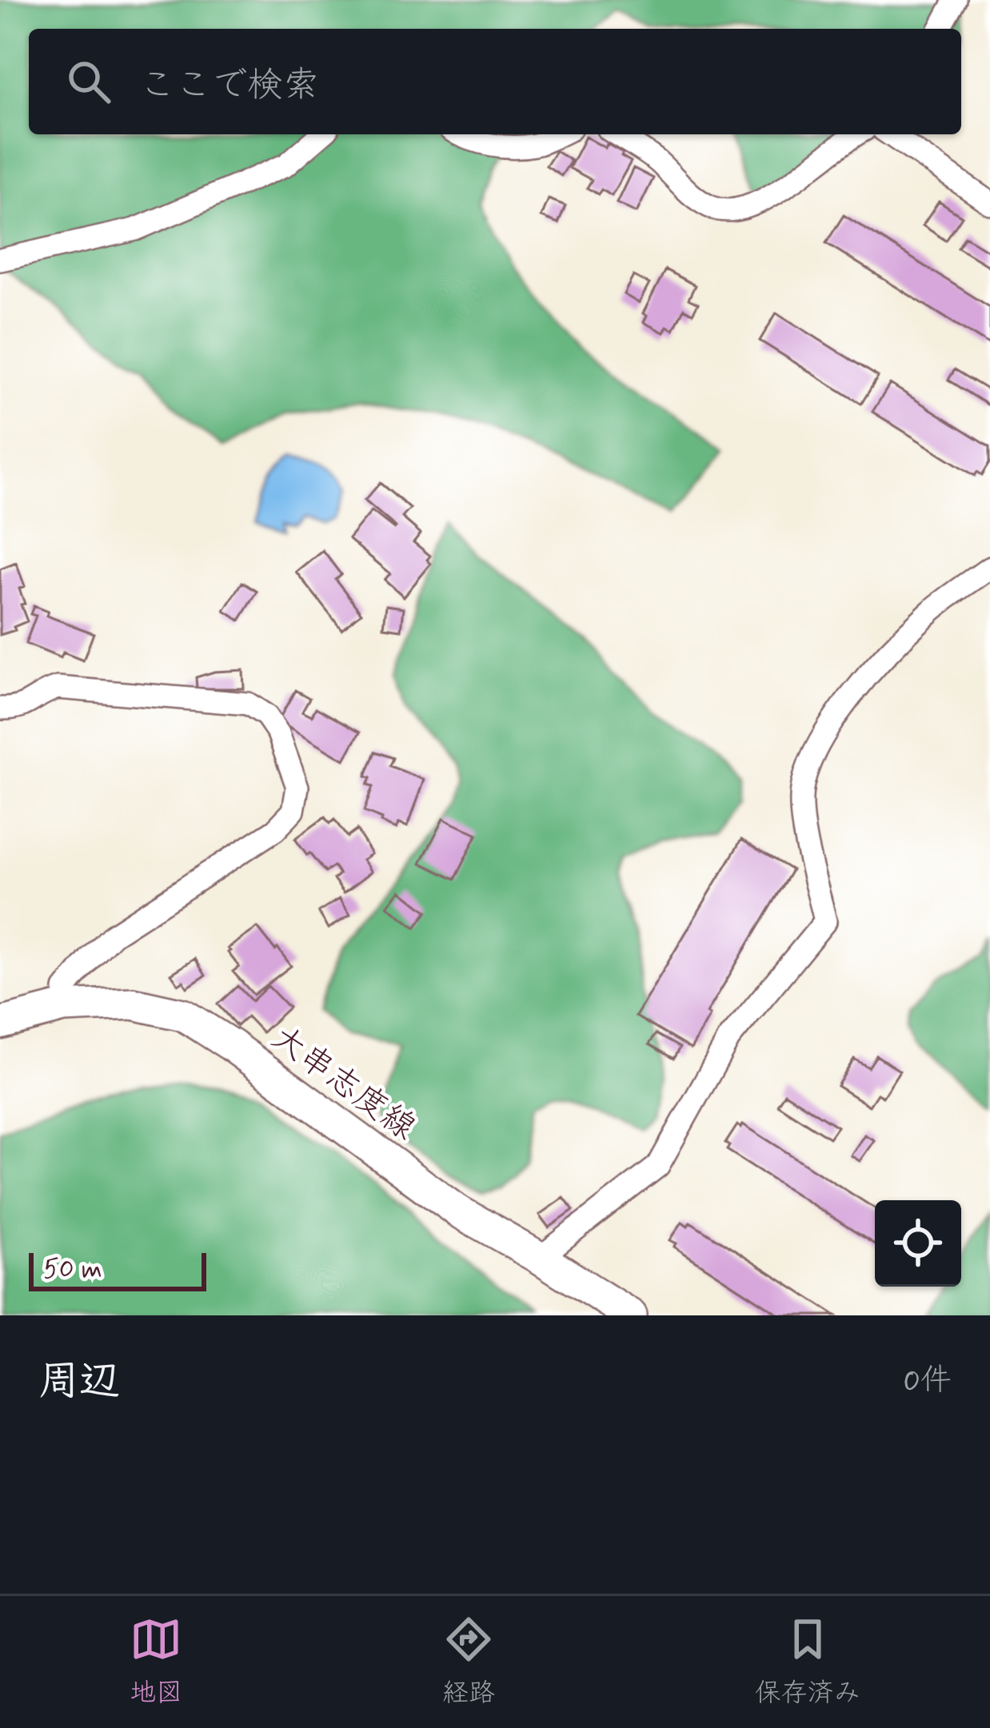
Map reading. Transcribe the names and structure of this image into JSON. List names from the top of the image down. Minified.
{"streets":{"main road":["大串志度線"]},"scale_bar":"50 m","page":{"search":"ここで検索","scale":"50 m","heading":["周辺","0件"],"nav":["地図","経路","保存済み"]}}
